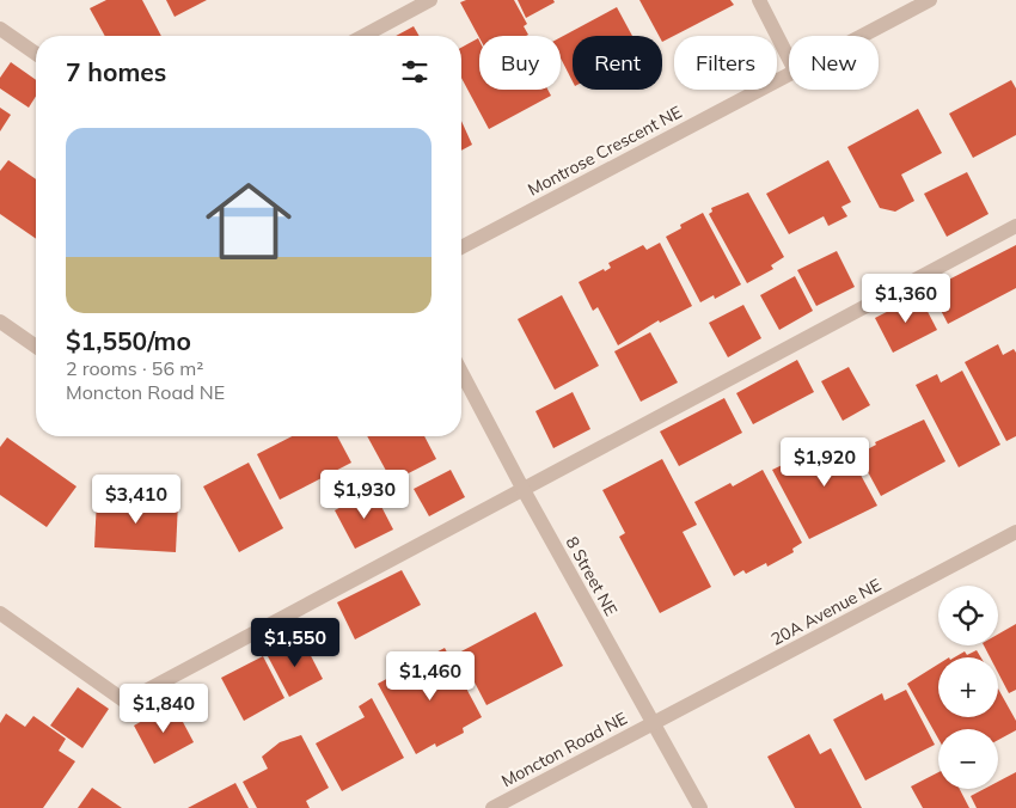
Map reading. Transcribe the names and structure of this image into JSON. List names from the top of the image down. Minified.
{"streets":{"street":["Montrose Crescent NE","8 Street NE","20A Avenue NE","Moncton Road NE"]},"crossings":[["8 Street NE","20A Avenue NE"],["8 Street NE","Moncton Road NE"],["20A Avenue NE","Moncton Road NE"]],"page":{"chip":["Buy","Rent","Filters","New"],"heading":"7 homes","list":[{"name":"$1,550/mo","note":"2 rooms · 56 m² · Moncton Road NE"}],"price":["$1,360","$1,920","$1,930","$3,410","$1,550","$1,460","$1,840"],"map_buttons":["+","−"]}}
